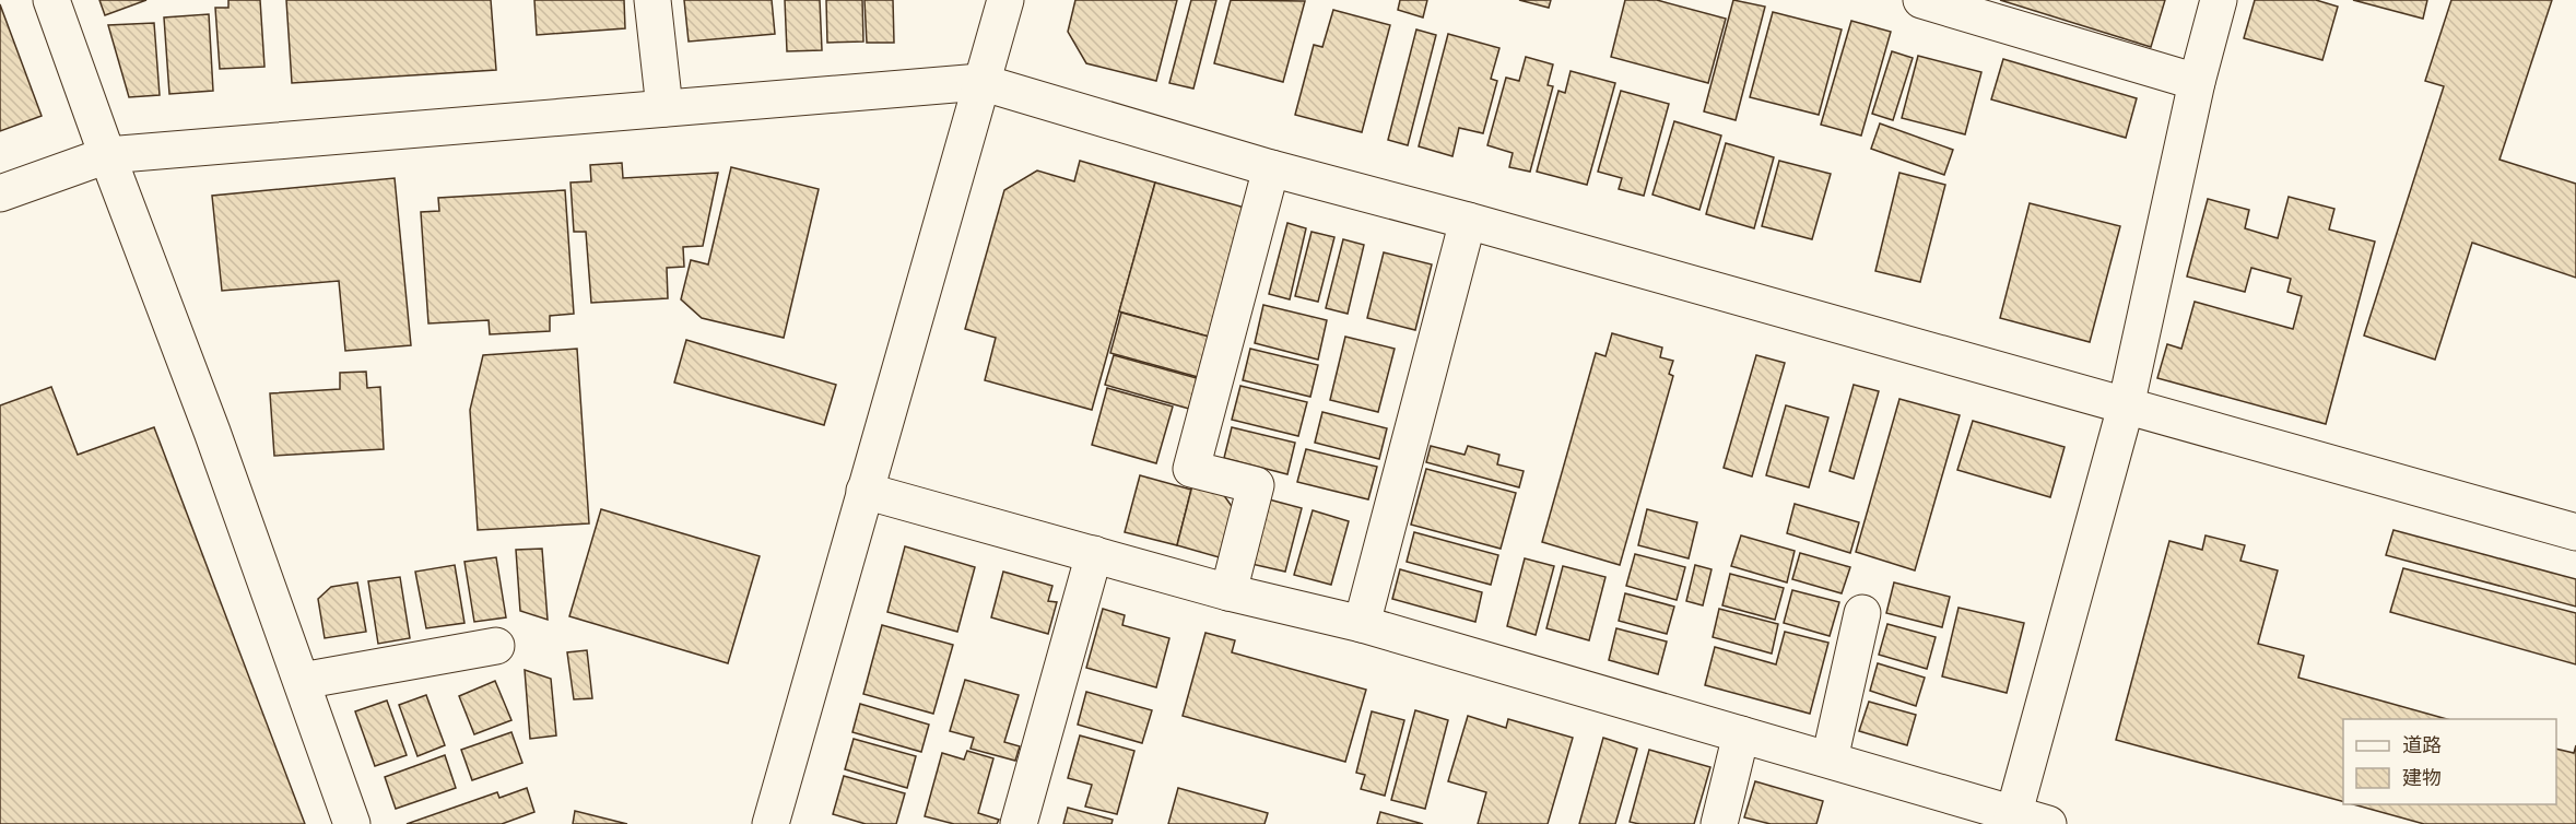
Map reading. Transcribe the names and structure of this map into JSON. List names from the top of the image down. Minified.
{"legend":["道路","建物"]}
